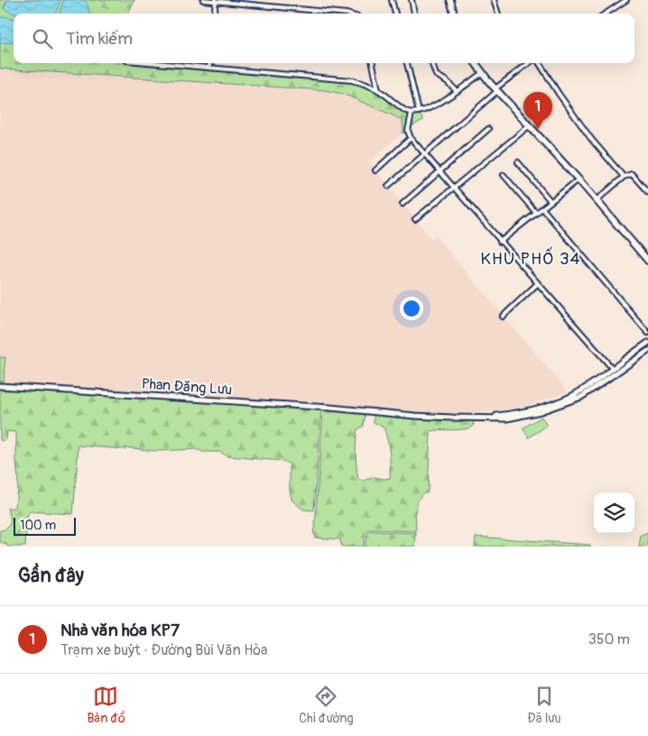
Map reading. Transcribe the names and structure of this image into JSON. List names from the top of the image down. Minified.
{"streets":{"street":["Phan Đăng Lưu"]},"districts":["KHU PHỐ 34"],"scale_bar":"100 m","page":{"search":"Tìm kiếm","pins":"1","scale":"100 m","heading":"Gần đây","list":[{"mark":"1","name":"Nhà văn hóa KP7","note":"Trạm xe buýt · Đường Bùi Văn Hòa","value":"350 m"}],"nav":["Bản đồ","Chỉ đường","Đã lưu"]}}
